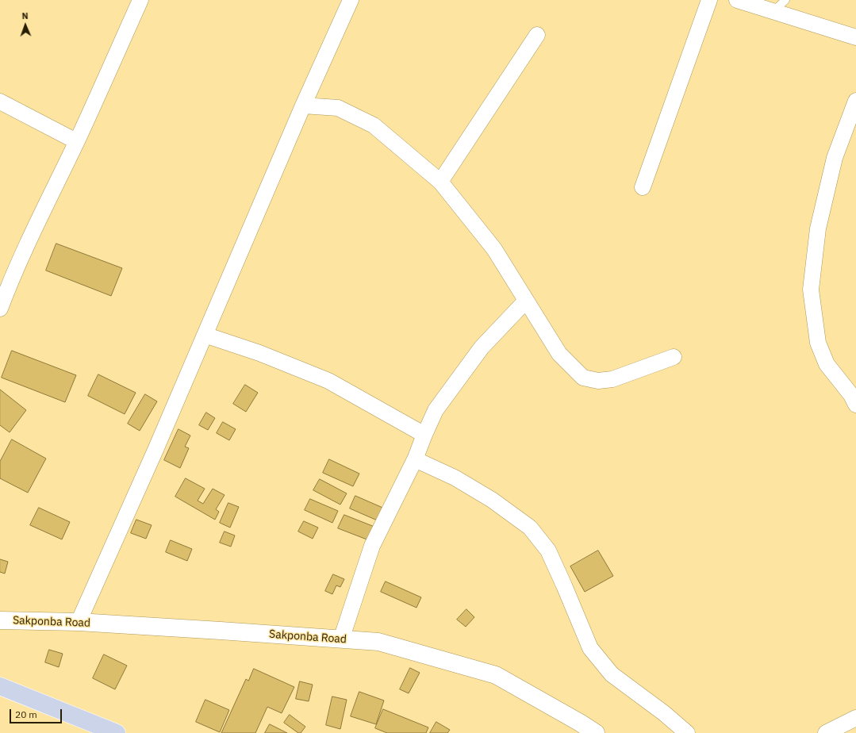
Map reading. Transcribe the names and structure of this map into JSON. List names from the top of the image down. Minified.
{"streets":{"main road":["Sakponba Road"]},"scale_bar":"20 m","north":"top"}
